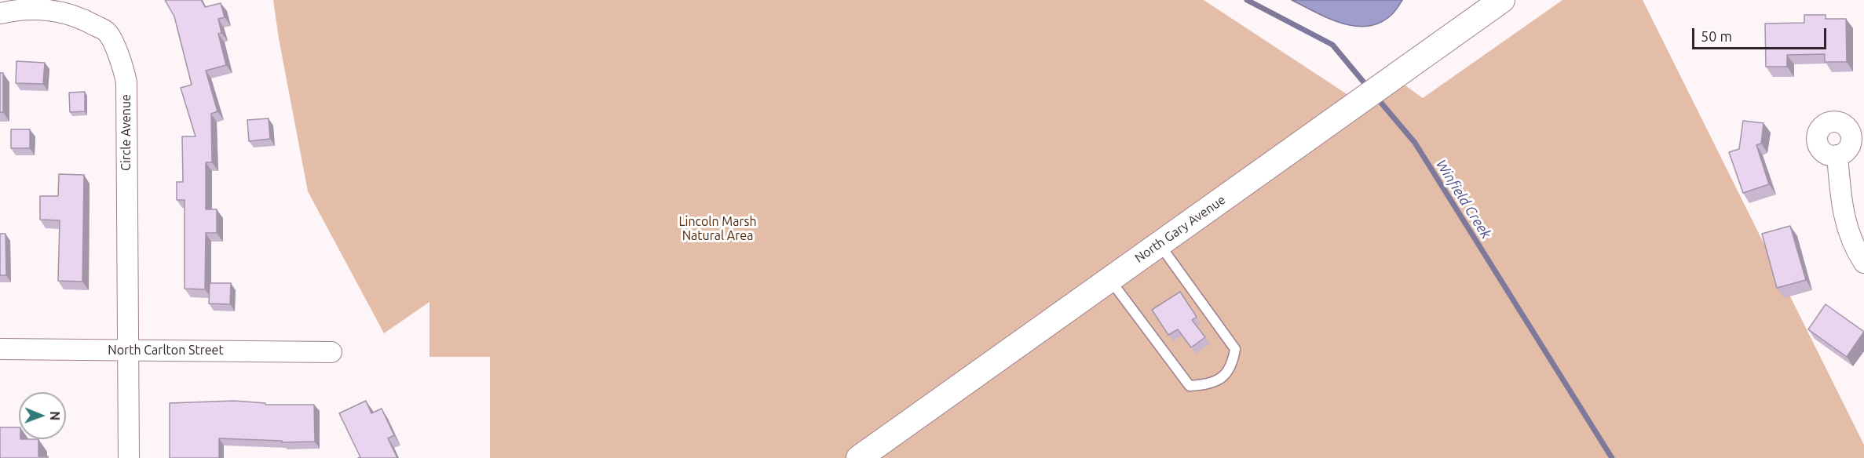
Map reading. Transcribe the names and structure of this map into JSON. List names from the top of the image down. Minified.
{"streets":{"street":["Circle Avenue","North Gary Avenue","North Carlton Street"]},"crossings":[["Circle Avenue","North Carlton Street"]],"water":["Winfield Creek"],"parks":["Lincoln Marsh Natural Area"],"scale_bar":"50 m","north":"right"}
